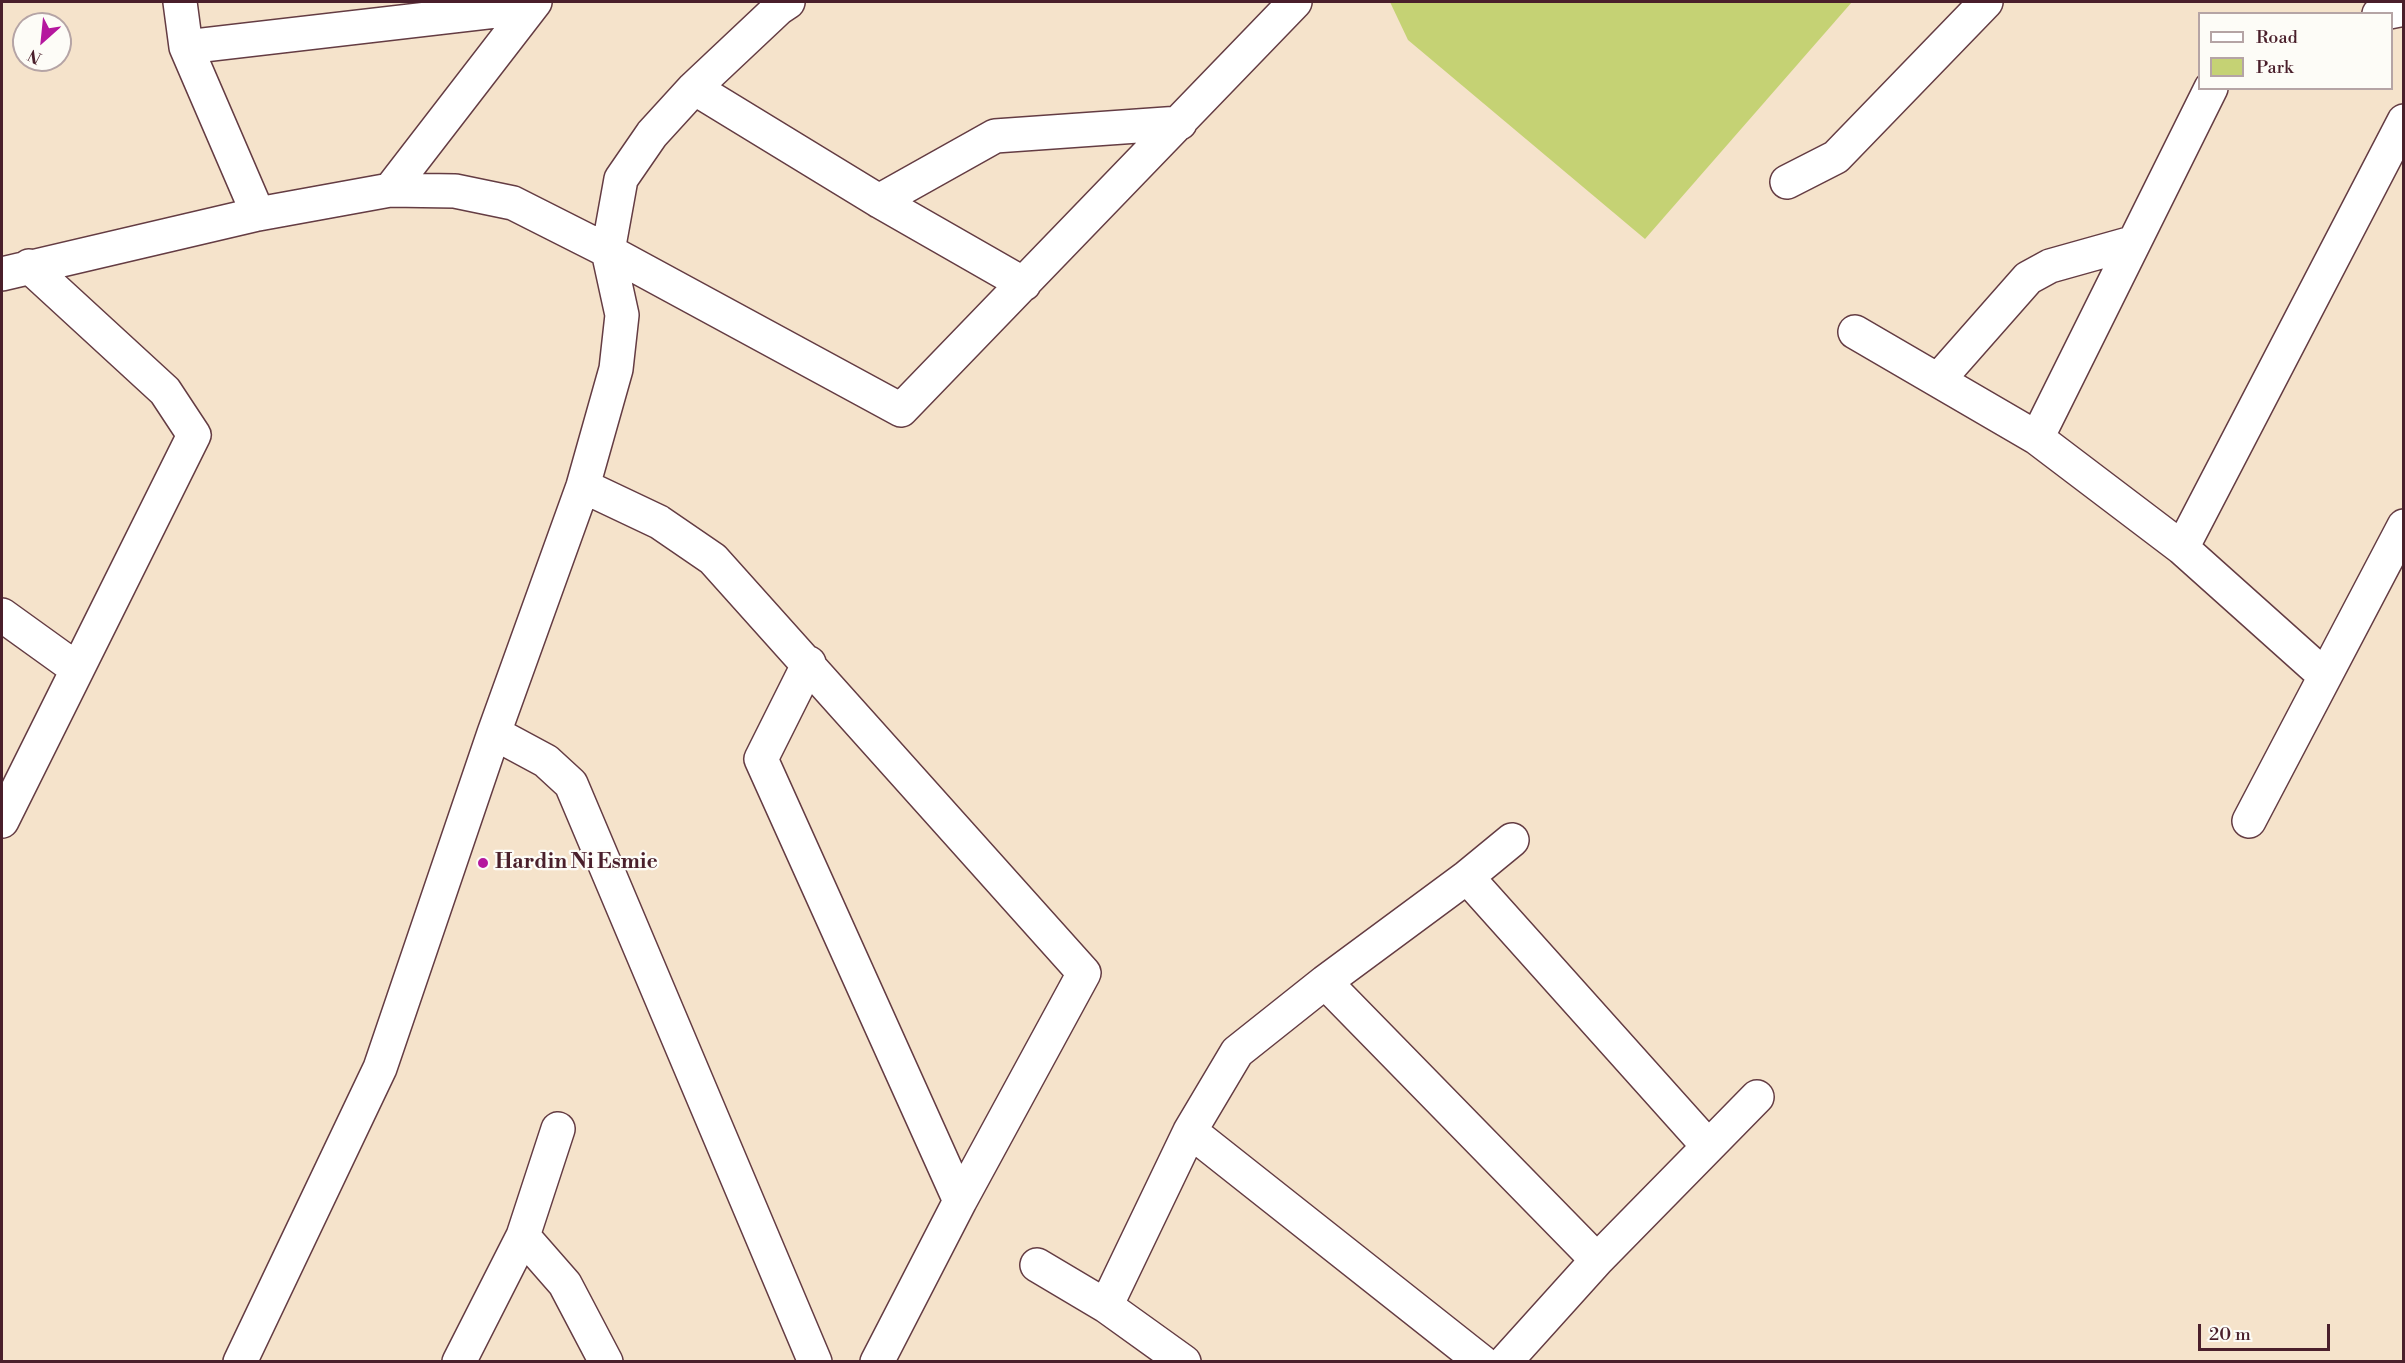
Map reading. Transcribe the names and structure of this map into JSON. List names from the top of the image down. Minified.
{"places":["Hardin Ni Esmie"],"legend":["Road","Park"],"scale_bar":"20 m","north":"bottom left"}
